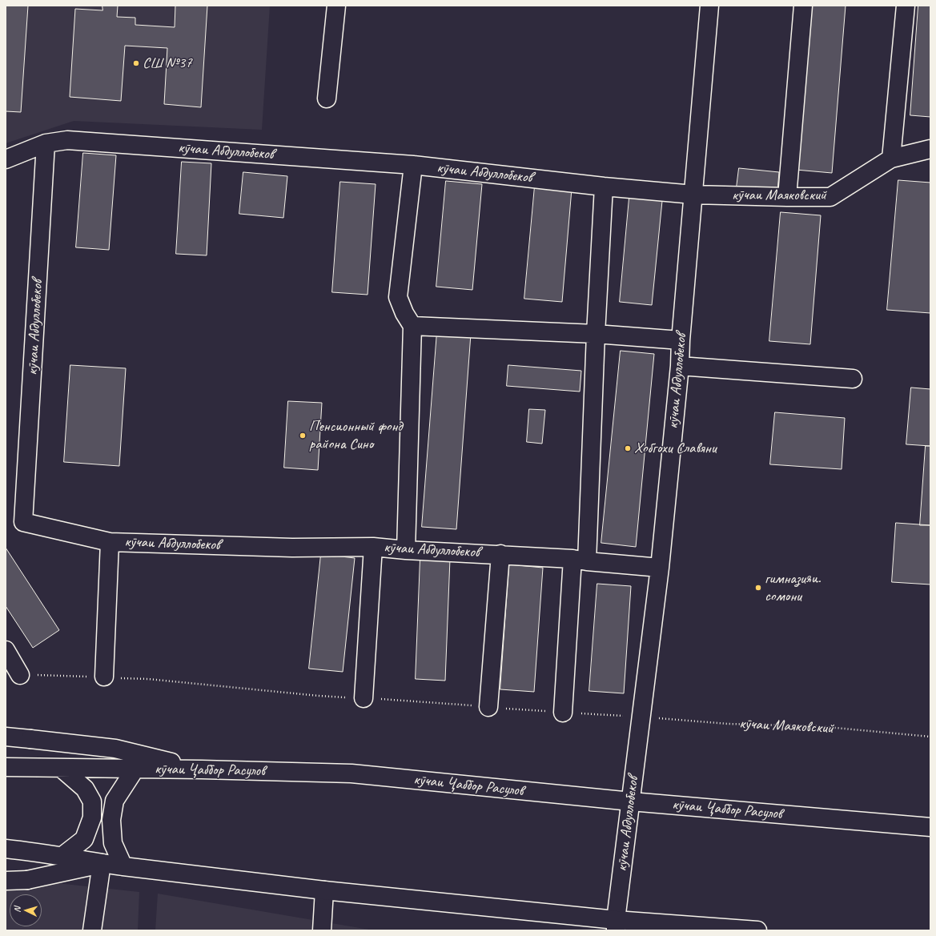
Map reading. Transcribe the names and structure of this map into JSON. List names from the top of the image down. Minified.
{"streets":{"main road":["кӯчаи Абдуллобеков","кӯчаи Маяковский","кӯчаи Ҷаббор Расулов"]},"crossings":[["кӯчаи Абдуллобеков","кӯчаи Маяковский"],["кӯчаи Абдуллобеков","кӯчаи Ҷаббор Расулов"]],"places":["СШ №37","Пенсионный фонд района Сино","Хобгохи Славяни","гимназияи. сомони"],"north":"left"}
